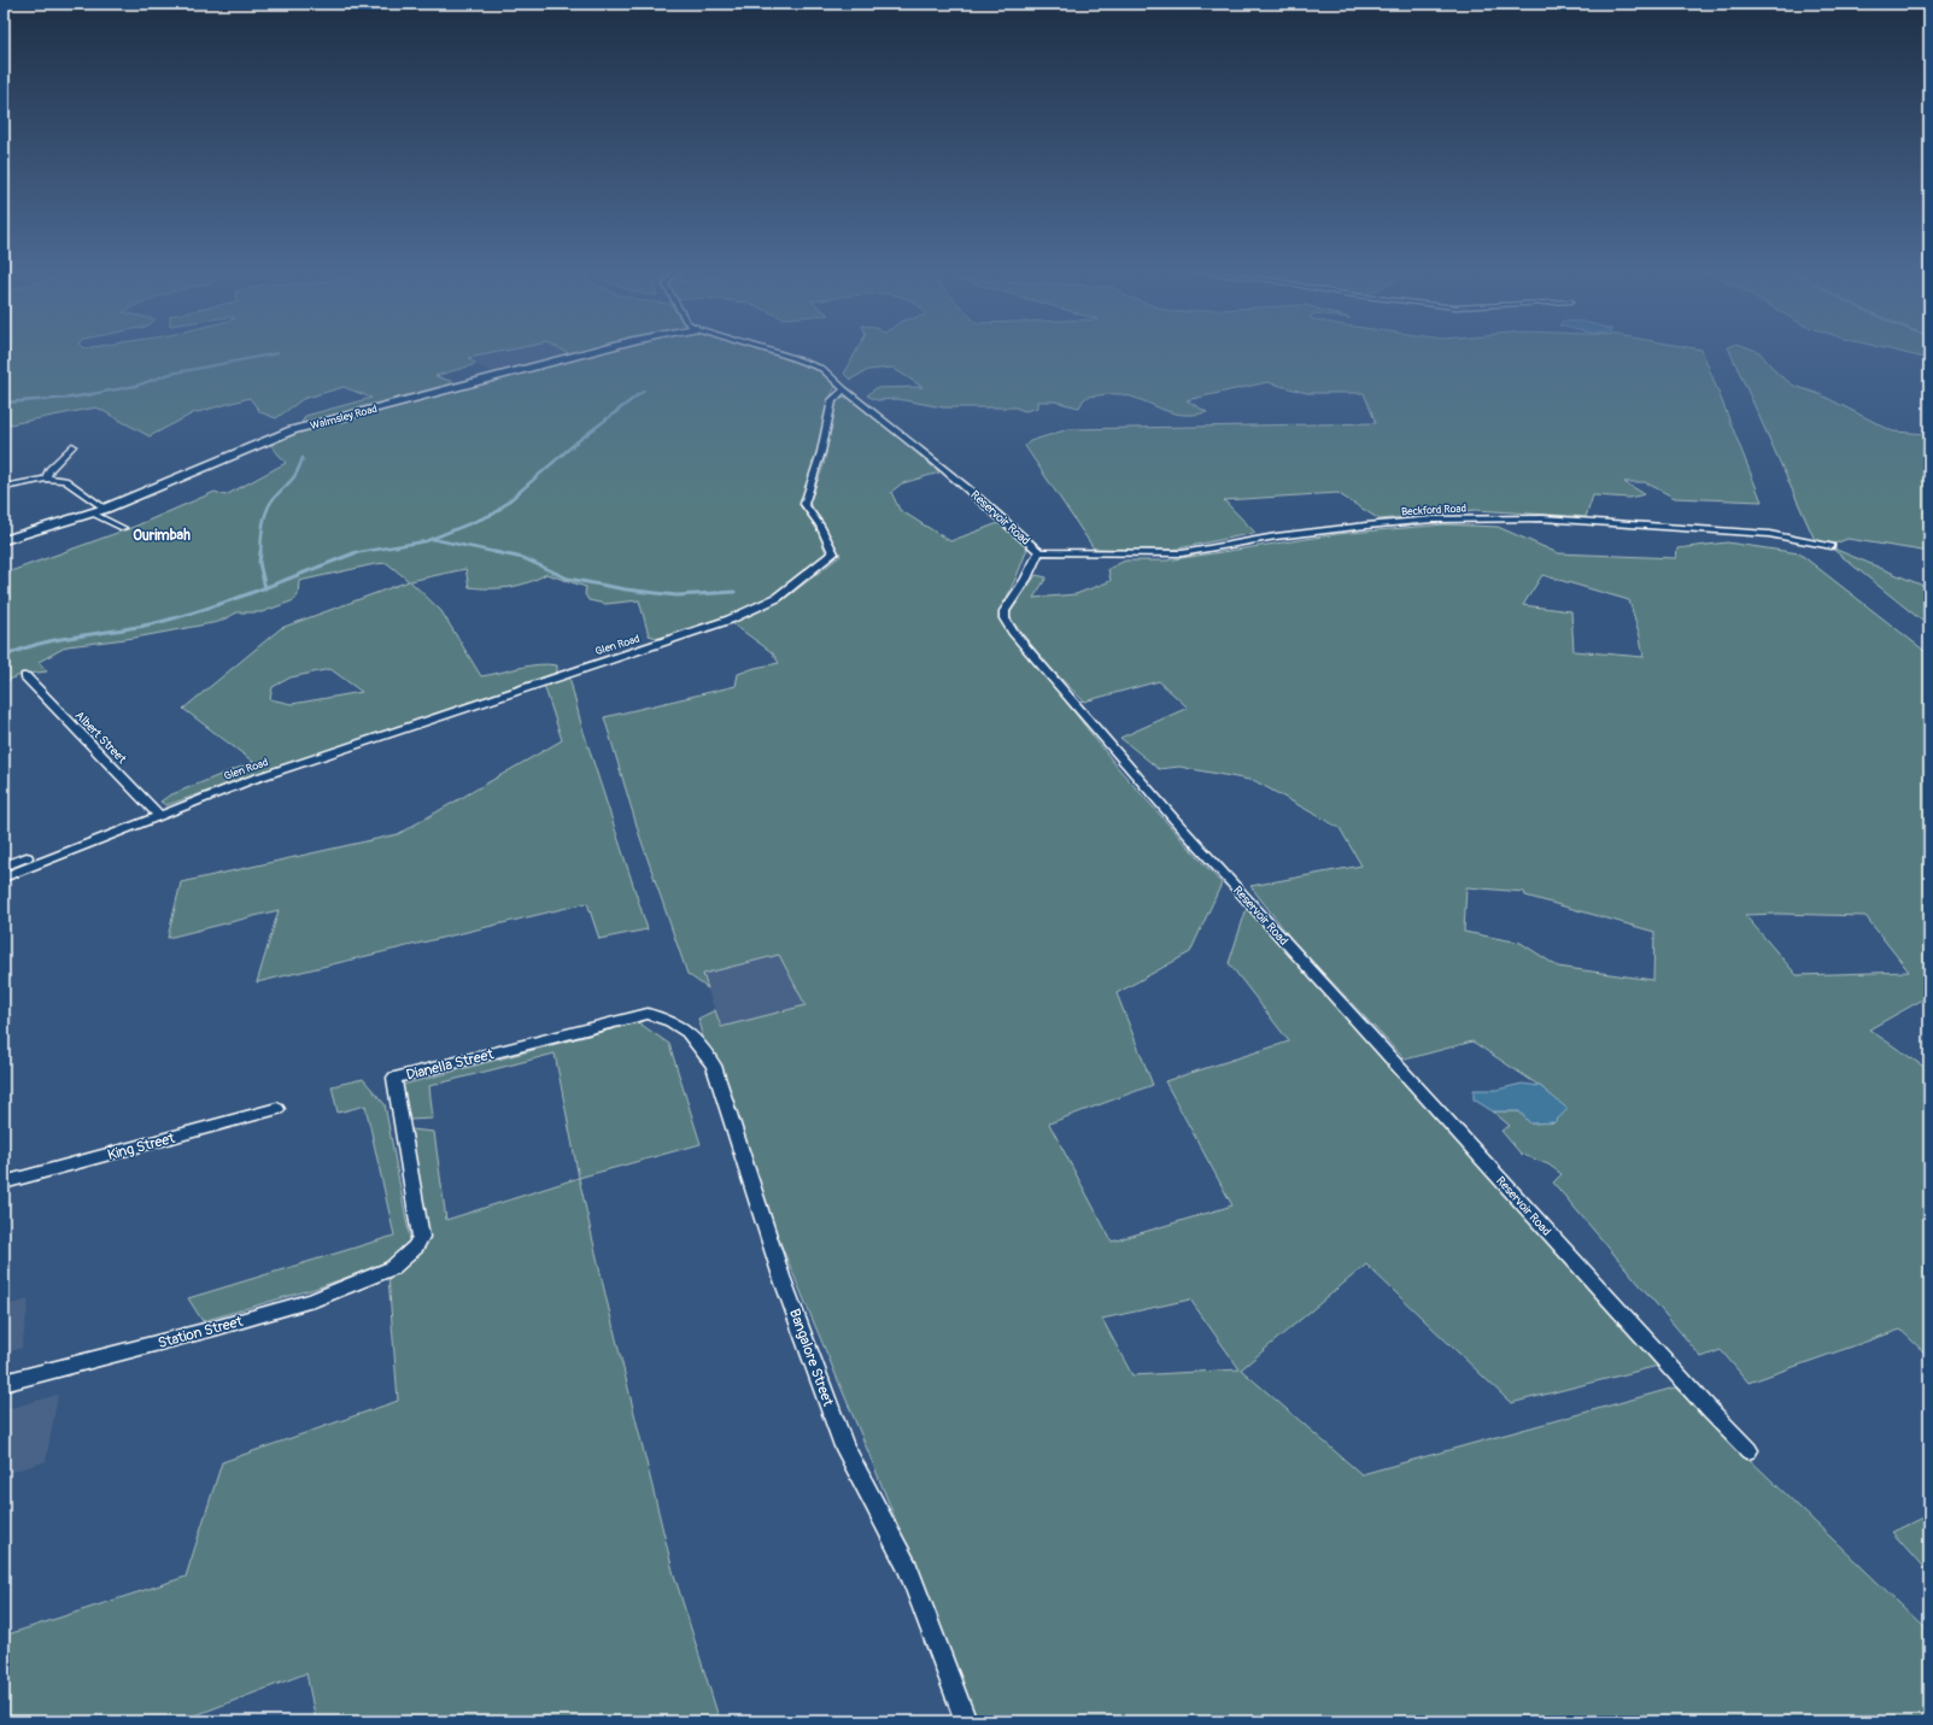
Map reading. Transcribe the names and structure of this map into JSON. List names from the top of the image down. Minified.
{"streets":{"street":["Walmsley Road","Beckford Road","Reservoir Road","Glen Road","Albert Street","Dianella Street","King Street","Station Street","Bangalore Street"]},"crossings":[["Beckford Road","Reservoir Road"],["Reservoir Road","Glen Road"],["Glen Road","Albert Street"],["Dianella Street","Station Street"],["Dianella Street","Bangalore Street"]],"districts":["Ourimbah"]}
